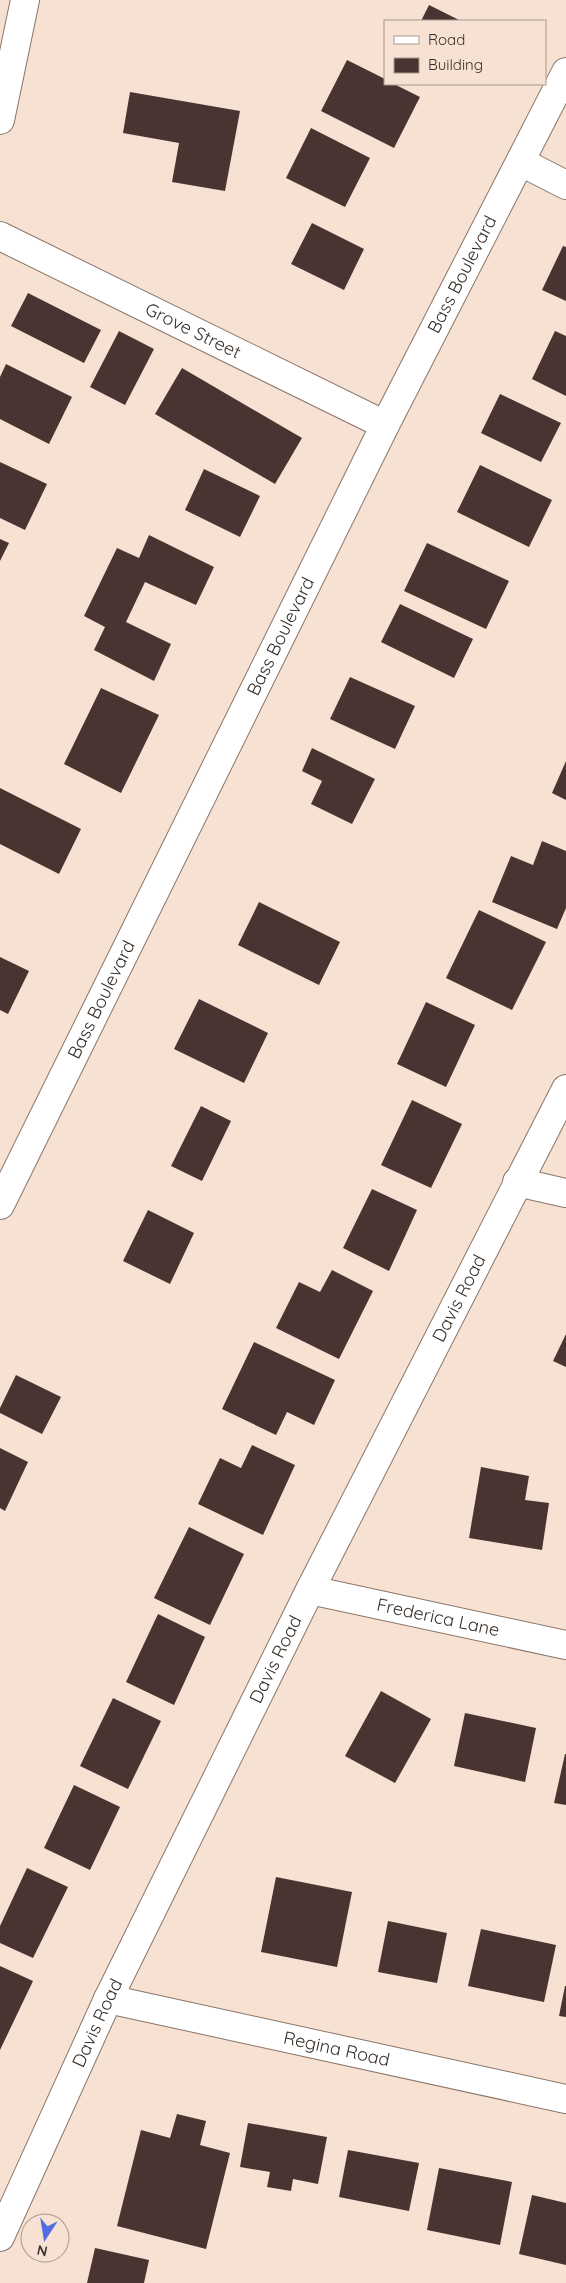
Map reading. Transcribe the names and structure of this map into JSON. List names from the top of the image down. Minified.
{"streets":{"street":["Bass Boulevard","Grove Street","Davis Road","Frederica Lane","Regina Road"]},"crossings":[["Bass Boulevard","Grove Street"],["Davis Road","Frederica Lane"],["Davis Road","Regina Road"]],"legend":["Road","Building"],"north":"bottom"}
